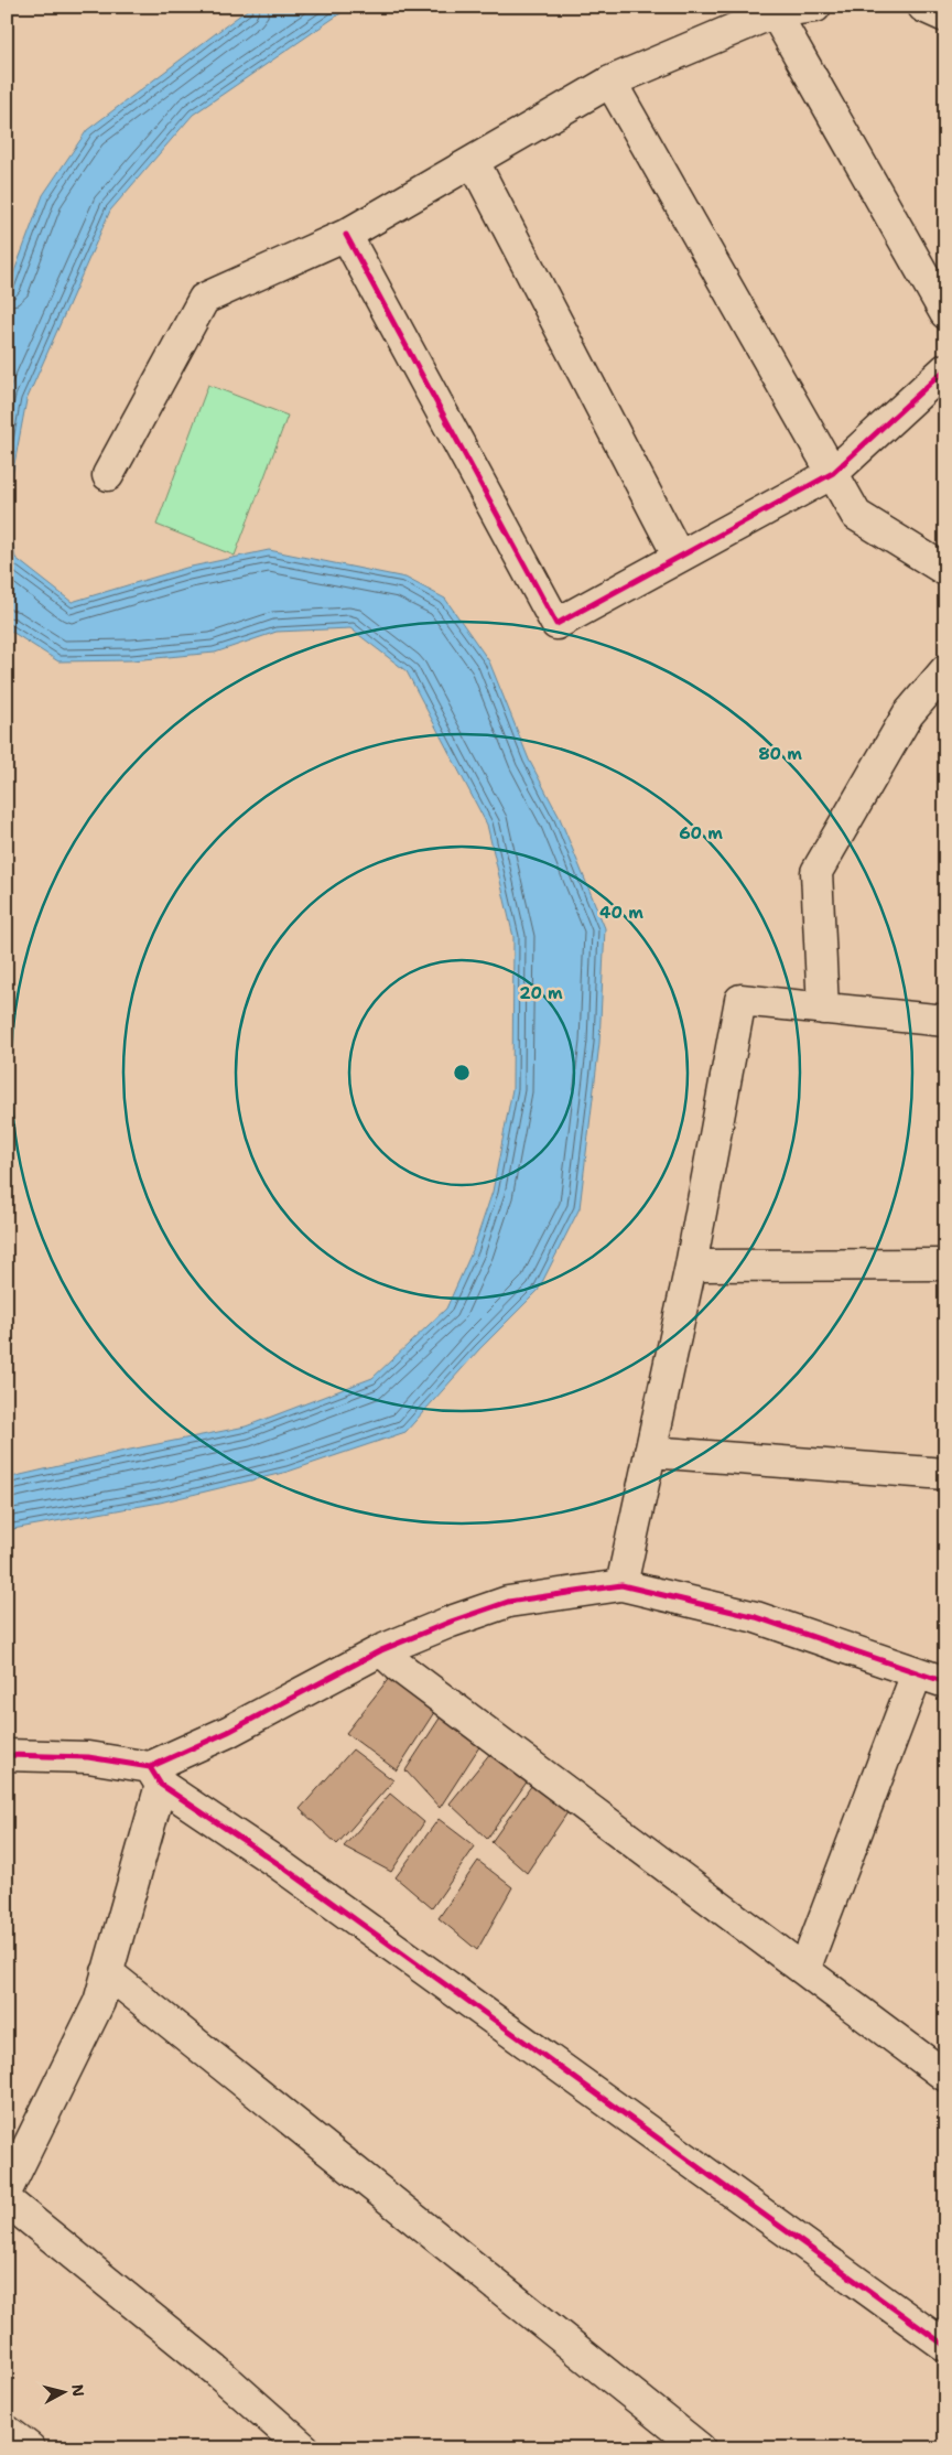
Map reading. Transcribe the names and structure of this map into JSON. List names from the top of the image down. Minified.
{"north":"right","rings":["80 m","60 m","40 m","20 m"]}
